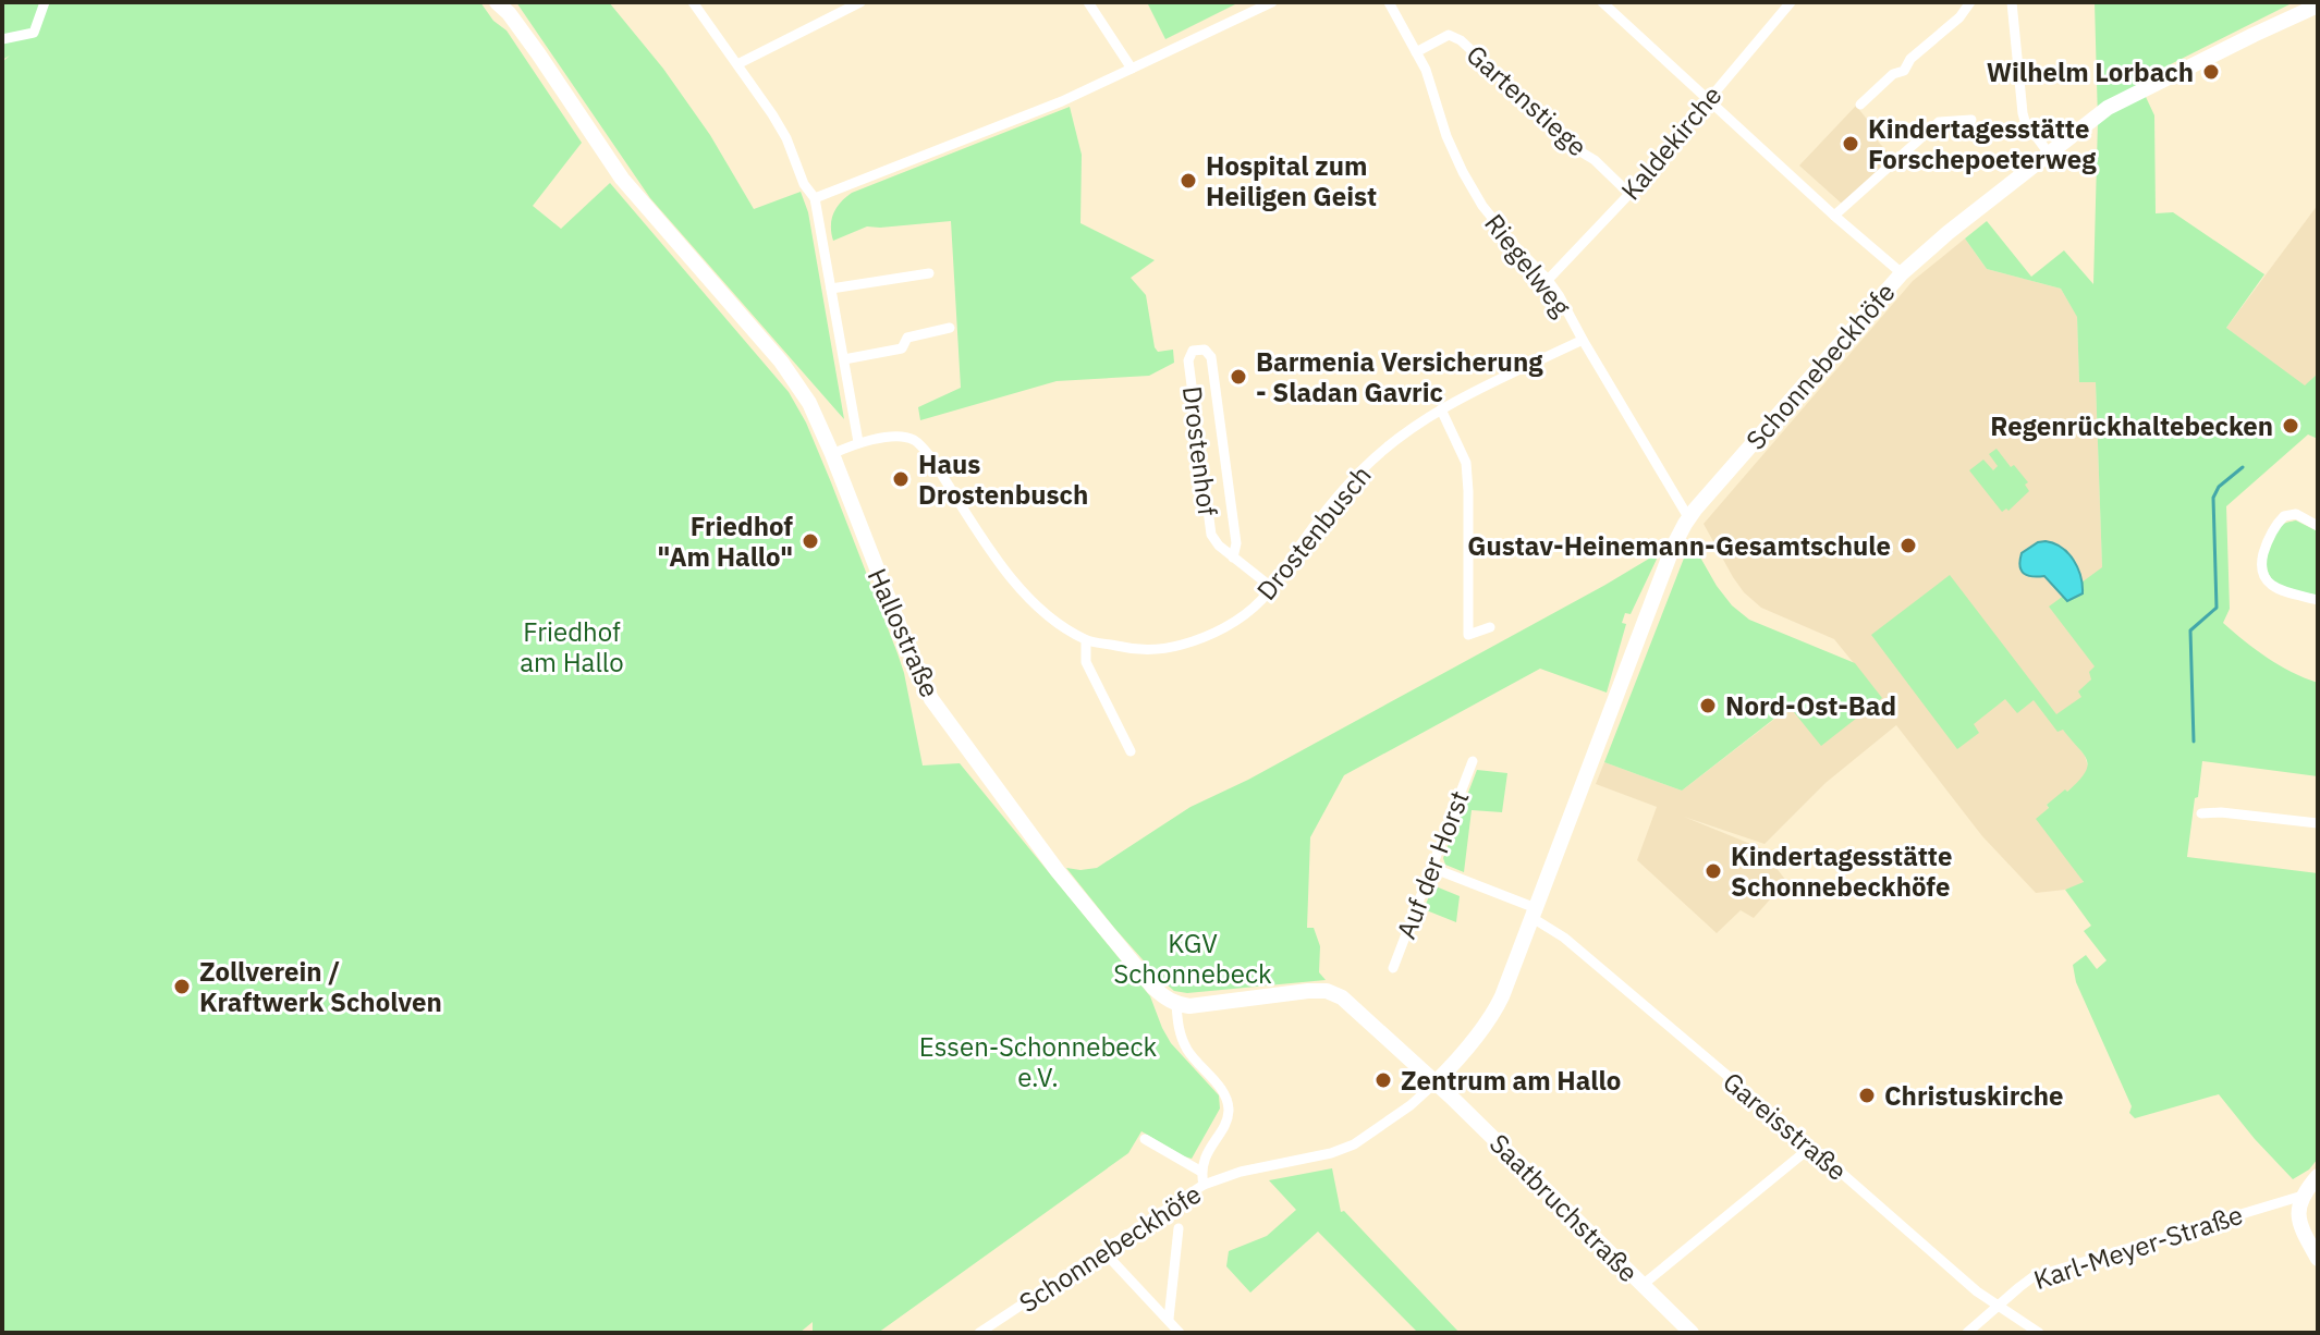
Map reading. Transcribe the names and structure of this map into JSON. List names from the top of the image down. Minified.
{"streets":{"main road":["Schonnebeckhöfe","Hallostraße","Saatbruchstraße"],"street":["Gartenstiege","Kaldekirche","Riegelweg","Drostenhof","Drostenbusch","Auf der Horst","Gareisstraße","Karl-Meyer-Straße"]},"crossings":[["Gartenstiege","Kaldekirche"],["Gartenstiege","Riegelweg"],["Kaldekirche","Riegelweg"],["Riegelweg","Schonnebeckhöfe"],["Riegelweg","Drostenbusch"],["Schonnebeckhöfe","Gareisstraße"],["Schonnebeckhöfe","Saatbruchstraße"],["Drostenhof","Drostenbusch"],["Drostenbusch","Hallostraße"],["Gareisstraße","Karl-Meyer-Straße"]],"parks":["Friedhof am Hallo","KGV Schonnebeck","Essen-Schonnebeck e.V."],"places":["Wilhelm Lorbach","Kindertagesstätte Forschepoeterweg","Hospital zum Heiligen Geist","Barmenia Versicherung - Sladan Gavric","Regenrückhaltebecken","Haus Drostenbusch","Friedhof \"Am Hallo\"","Gustav-Heinemann-Gesamtschule","Nord-Ost-Bad","Kindertagesstätte Schonnebeckhöfe","Zollverein / Kraftwerk Scholven","Zentrum am Hallo","Christuskirche"]}
